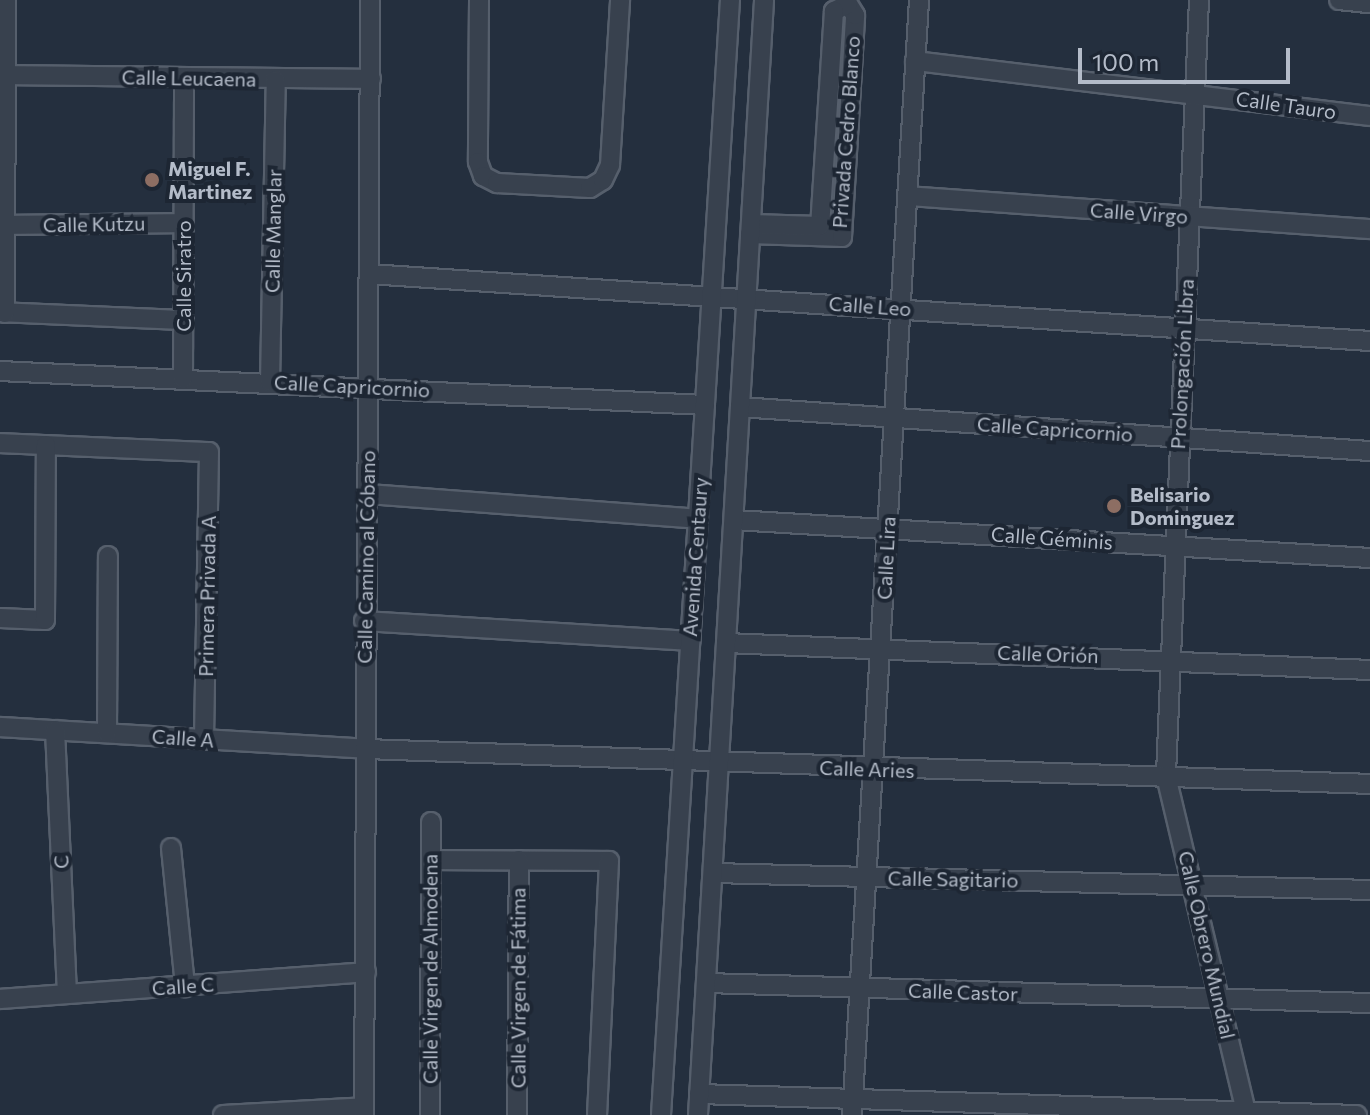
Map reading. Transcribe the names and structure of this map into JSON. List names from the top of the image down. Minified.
{"streets":{"street":["Calle Leucaena","Calle Tauro","Privada Cedro Blanco","Calle Virgo","Calle Kutzu","Calle Manglar","Calle Siratro","Calle Leo","Prolongación Libra","Calle Capricornio","Calle Géminis","Calle Camino al Cóbano","Avenida Centaury","Calle Lira","Primera Privada A","Calle Orión","Calle A","Calle Aries","C","Calle Sagitario","Calle Obrero Mundial","Calle Virgen de Almodena","Calle C","Calle Virgen de Fátima","Calle Castor"]},"crossings":[["Calle Leucaena","Calle Manglar"],["Calle Leucaena","Calle Siratro"],["Calle Leucaena","Calle Camino al Cóbano"],["Calle Tauro","Prolongación Libra"],["Calle Tauro","Calle Lira"],["Privada Cedro Blanco","Avenida Centaury"],["Calle Virgo","Prolongación Libra"],["Calle Virgo","Calle Lira"],["Calle Kutzu","Calle Siratro"],["Calle Manglar","Calle Capricornio"],["Calle Siratro","Calle Capricornio"],["Calle Leo","Prolongación Libra"],["Calle Leo","Calle Camino al Cóbano"],["Calle Leo","Avenida Centaury"],["Calle Leo","Calle Lira"],["Prolongación Libra","Calle Capricornio"],["Prolongación Libra","Calle Géminis"],["Prolongación Libra","Calle Orión"],["Prolongación Libra","Calle Aries"],["Prolongación Libra","Calle Obrero Mundial"],["Calle Capricornio","Calle Camino al Cóbano"],["Calle Capricornio","Avenida Centaury"],["Calle Capricornio","Calle Lira"],["Calle Géminis","Avenida Centaury"],["Calle Géminis","Calle Lira"],["Calle Camino al Cóbano","Calle A"],["Calle Camino al Cóbano","Calle Aries"],["Calle Camino al Cóbano","Calle C"],["Avenida Centaury","Calle Orión"],["Avenida Centaury","Calle Aries"],["Avenida Centaury","Calle Sagitario"],["Avenida Centaury","Calle Castor"],["Calle Lira","Calle Orión"],["Calle Lira","Calle Aries"],["Calle Lira","Calle Sagitario"],["Calle Lira","Calle Castor"],["Primera Privada A","Calle A"],["Calle A","Calle Aries"],["Calle A","C"],["Calle Aries","Calle Obrero Mundial"],["C","Calle C"],["Calle Sagitario","Calle Obrero Mundial"],["Calle Obrero Mundial","Calle Castor"]],"places":["Miguel F. Martinez","Belisario Dominguez"],"scale_bar":"100 m"}
